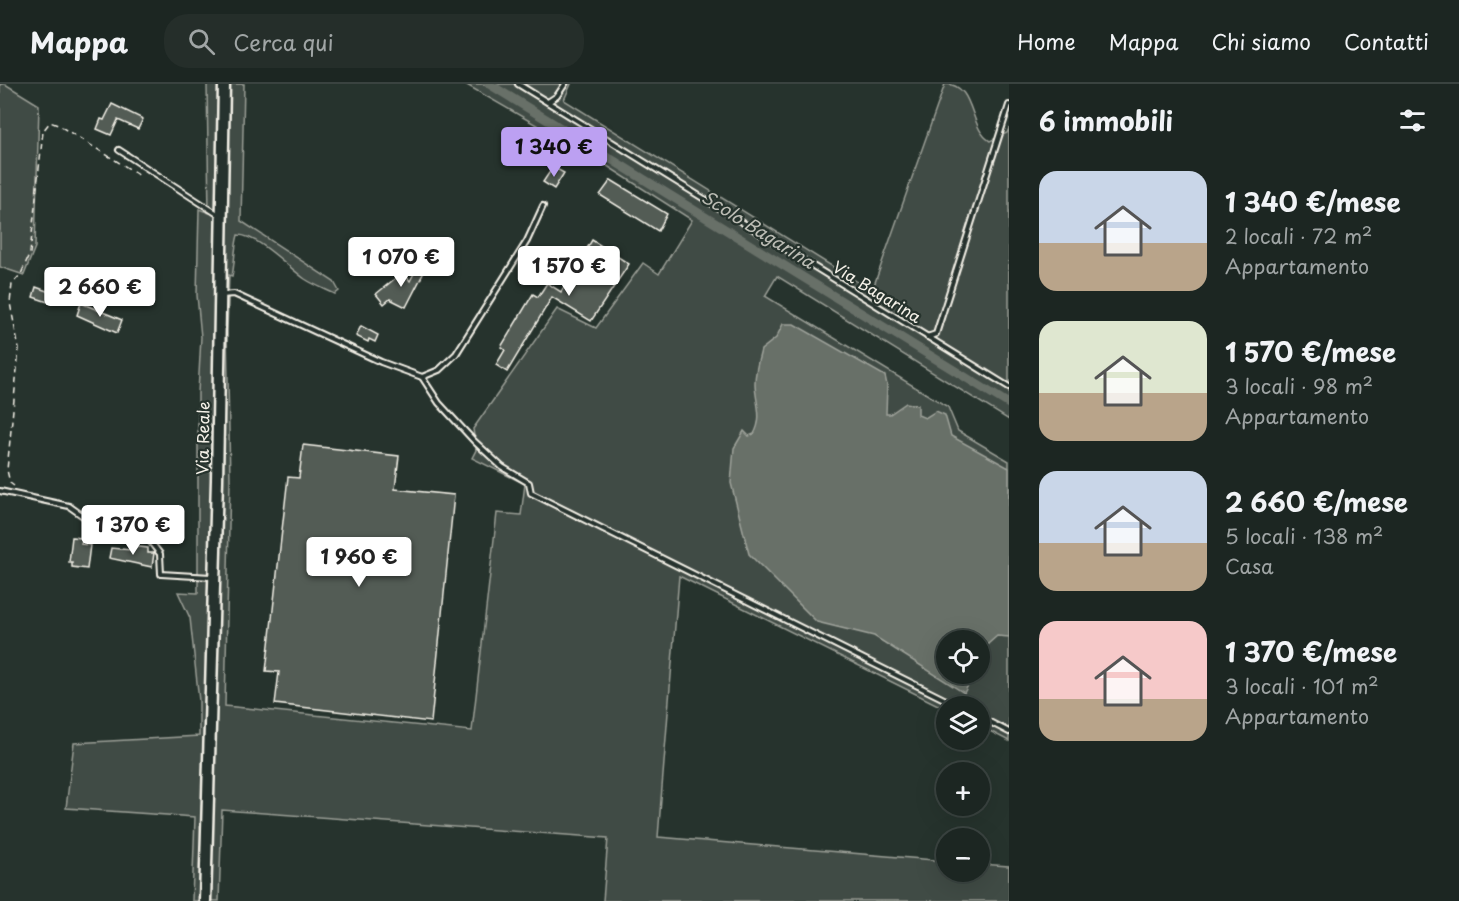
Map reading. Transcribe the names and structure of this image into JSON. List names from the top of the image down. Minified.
{"streets":{"main road":["Via Reale"],"lane":["Via Bagarina"]},"water":["Scolo Bagarina"],"page":{"header":"Mappa","search":"Cerca qui","nav":["Home","Mappa","Chi siamo","Contatti"],"heading":"6 immobili","price":["1 340 €","1 070 €","1 570 €","2 660 €","1 370 €","1 960 €"],"list":[{"name":"1 340 €/mese","note":"2 locali · 72 m² · Appartamento"},{"name":"1 570 €/mese","note":"3 locali · 98 m² · Appartamento"},{"name":"2 660 €/mese","note":"5 locali · 138 m² · Casa"},{"name":"1 370 €/mese","note":"3 locali · 101 m² · Appartamento"}],"map_buttons":["+","−"]}}
